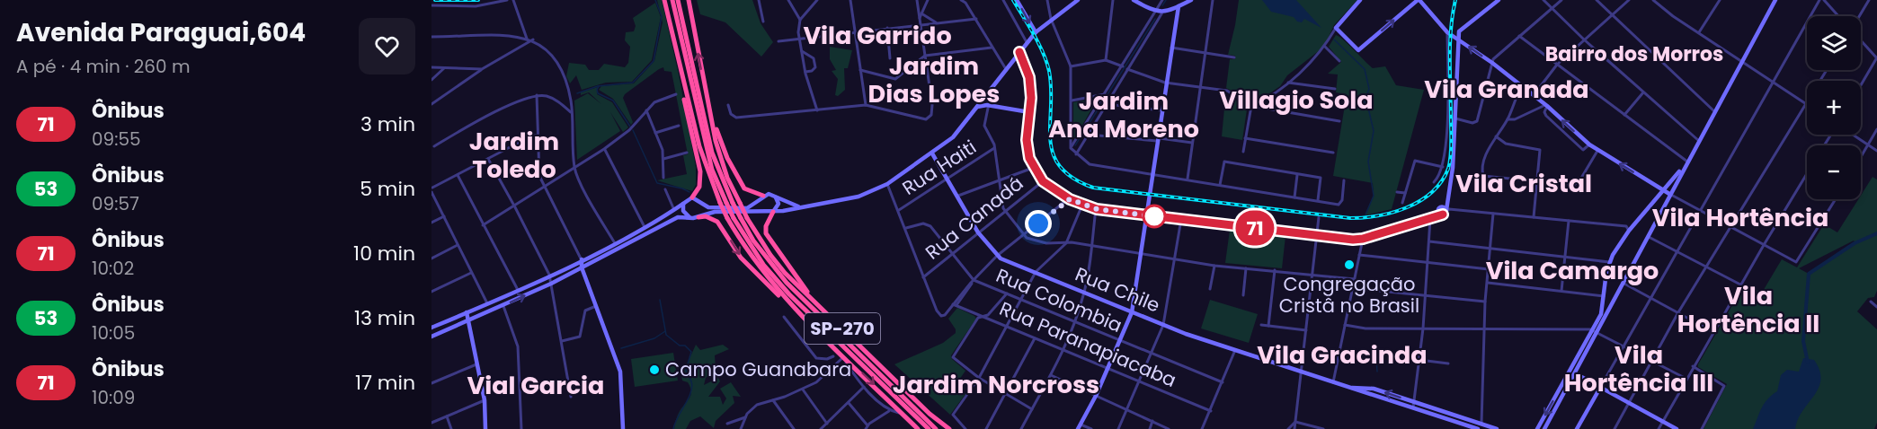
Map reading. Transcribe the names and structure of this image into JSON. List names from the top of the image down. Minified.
{"streets":{"highway":["SP-270"],"main road":["Rua Chile"],"street":["Rua Haiti","Rua Canadá","Rua Colombia","Rua Paranapiacaba"]},"crossings":[["Rua Haiti","Rua Chile"],["Rua Canadá","Rua Chile"],["Rua Canadá","Rua Colombia"]],"districts":["Vila Garrido","Bairro dos Morros","Jardim Dias Lopes","Vila Granada","Villagio Sola","Jardim Ana Moreno","Jardim Toledo","Vila Cristal","Vila Hortência","Vila Camargo","Vila Hortência II","Vila Gracinda","Vila Hortência III","Jardim Norcross","Vial Garcia"],"places":["Congregação Cristâ no Brasil","Campo Guanabara"],"lines":["bus line 71"],"page":{"heading":["Avenida Paraguai,604","A pé · 4 min · 260 m"],"on_map":"71","map_buttons":["+","−"],"list":[{"mark":"71","name":"Ônibus","note":"09:55","value":"3 min"},{"mark":"53","name":"Ônibus","note":"09:57","value":"5 min"},{"mark":"71","name":"Ônibus","note":"10:02","value":"10 min"},{"mark":"53","name":"Ônibus","note":"10:05","value":"13 min"},{"mark":"71","name":"Ônibus","note":"10:09","value":"17 min"}]}}
